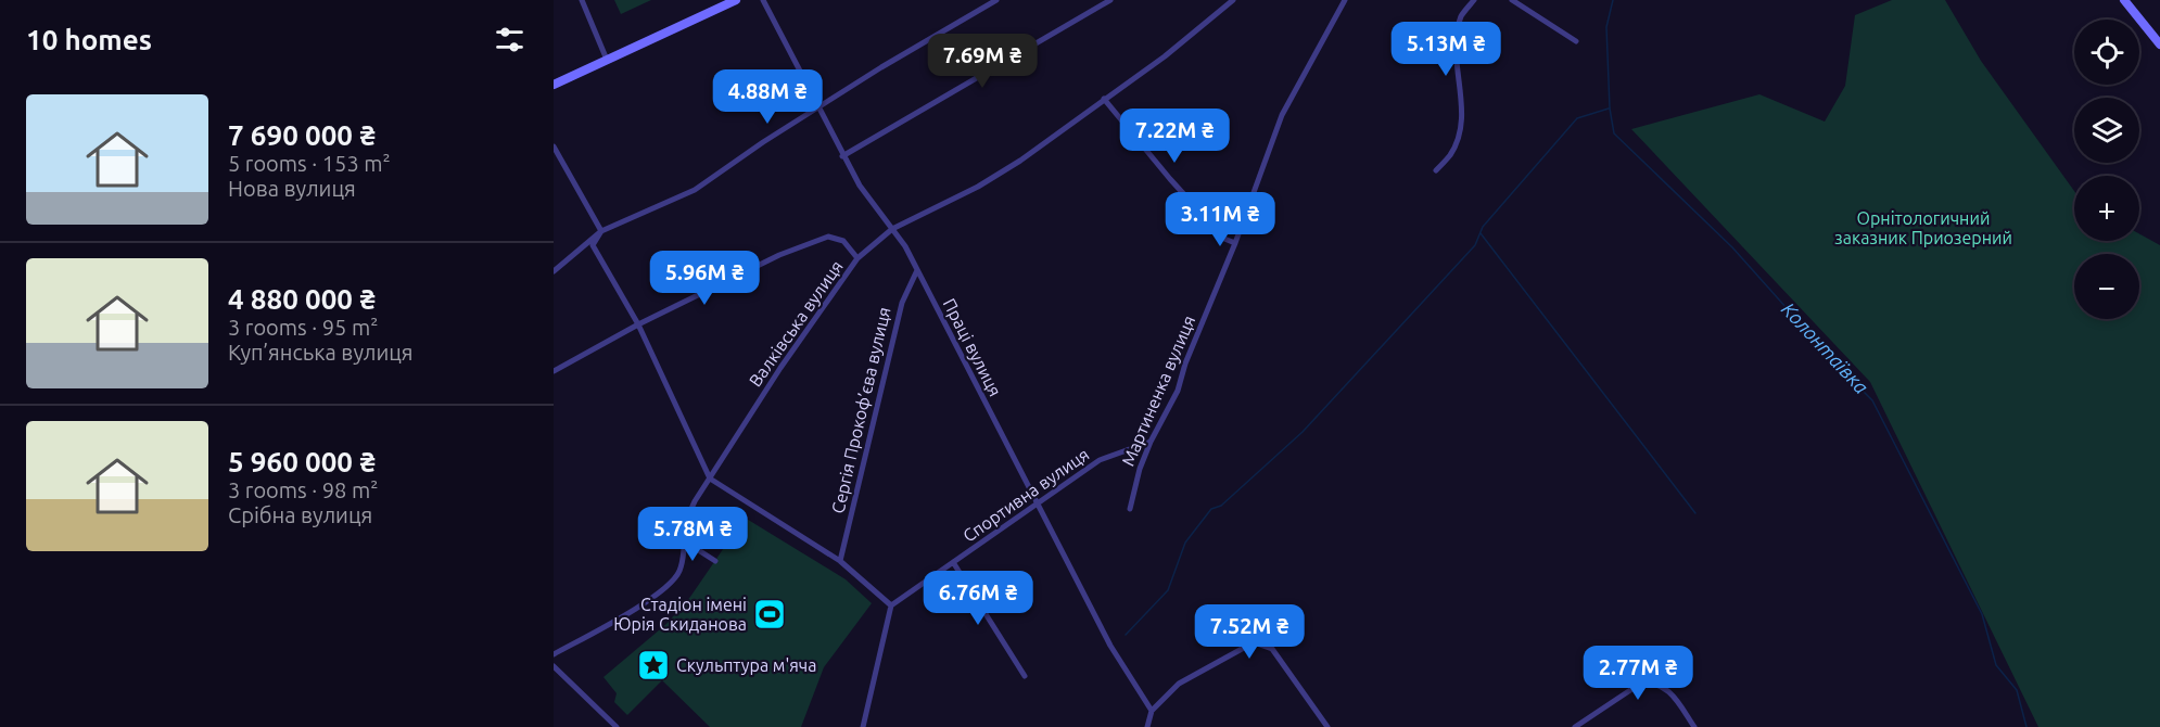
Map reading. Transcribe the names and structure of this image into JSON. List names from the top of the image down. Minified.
{"streets":{"street":["Валківська вулиця","Праці вулиця","Мартиненка вулиця","Сергія Прокоф’єва вулиця","Спортивна вулиця"]},"crossings":[["Валківська вулиця","Праці вулиця"],["Праці вулиця","Сергія Прокоф’єва вулиця"],["Праці вулиця","Спортивна вулиця"],["Мартиненка вулиця","Спортивна вулиця"]],"water":["Колонтаївка"],"parks":["Орнiтологичний заказник Приозерний"],"places":{"sports":["Стадiон імені Юрія Скиданова"],"place":["Скульптура м'яча"]},"page":{"heading":"10 homes","map_buttons":["+","−"],"price":["5.13M ₴","7.69M ₴","4.88M ₴","7.22M ₴","3.11M ₴","5.96M ₴","5.78M ₴","6.76M ₴","7.52M ₴","2.77M ₴"],"list":[{"name":"7 690 000 ₴","note":"5 rooms · 153 m² · Нова вулиця"},{"name":"4 880 000 ₴","note":"3 rooms · 95 m² · Куп’янська вулиця"},{"name":"5 960 000 ₴","note":"3 rooms · 98 m² · Срібна вулиця"}]}}
